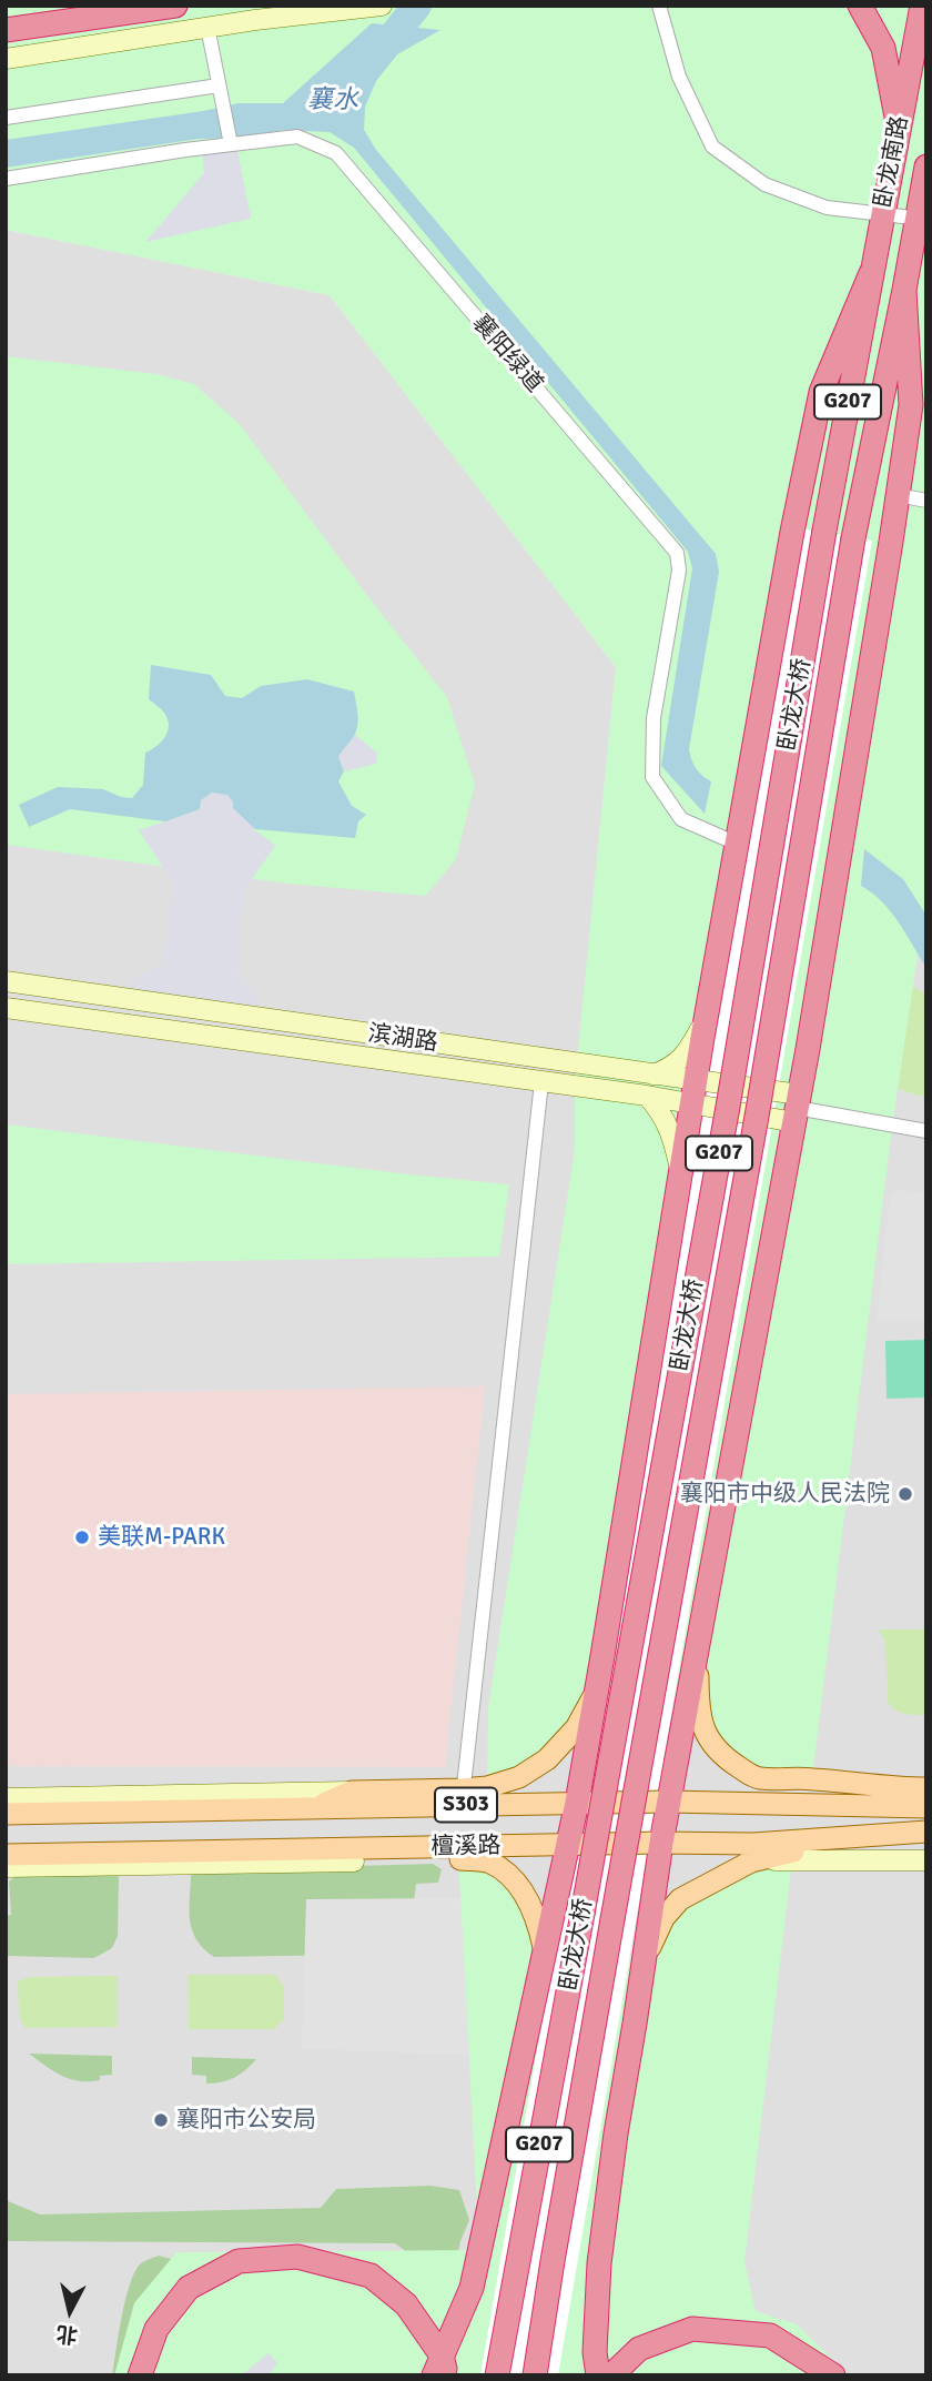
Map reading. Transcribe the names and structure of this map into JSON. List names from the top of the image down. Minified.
{"streets":{"highway":["卧龙南路","G207","卧龙大桥"],"main road":["S303","檀溪路"],"street":["襄阳绿道","滨湖路"]},"crossings":[["卧龙南路","卧龙大桥"]],"water":["襄水"],"places":["襄阳市中级人民法院","美联M-PARK","襄阳市公安局"],"north":"bottom"}
